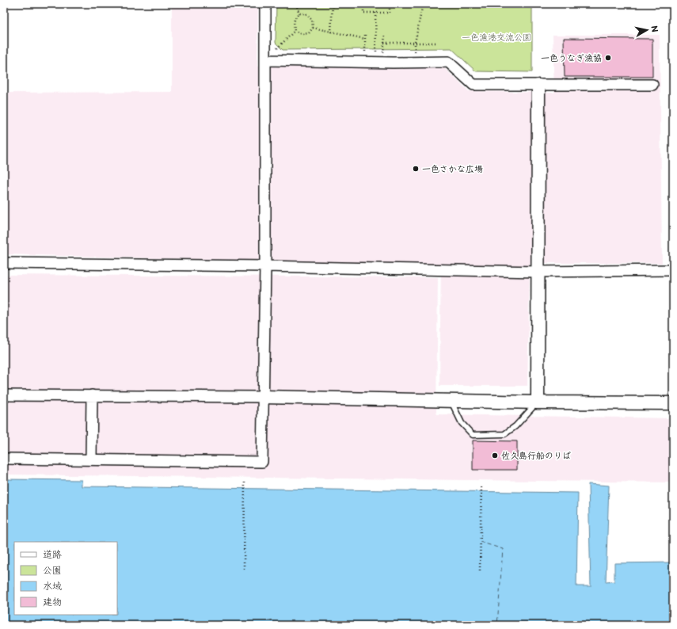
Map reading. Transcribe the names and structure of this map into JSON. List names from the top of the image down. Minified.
{"parks":["一色漁港交流公園"],"places":["一色うなぎ漁協","一色さかな広場","佐久島行船のりば"],"legend":["道路","公園","水域","建物"],"north":"right"}
